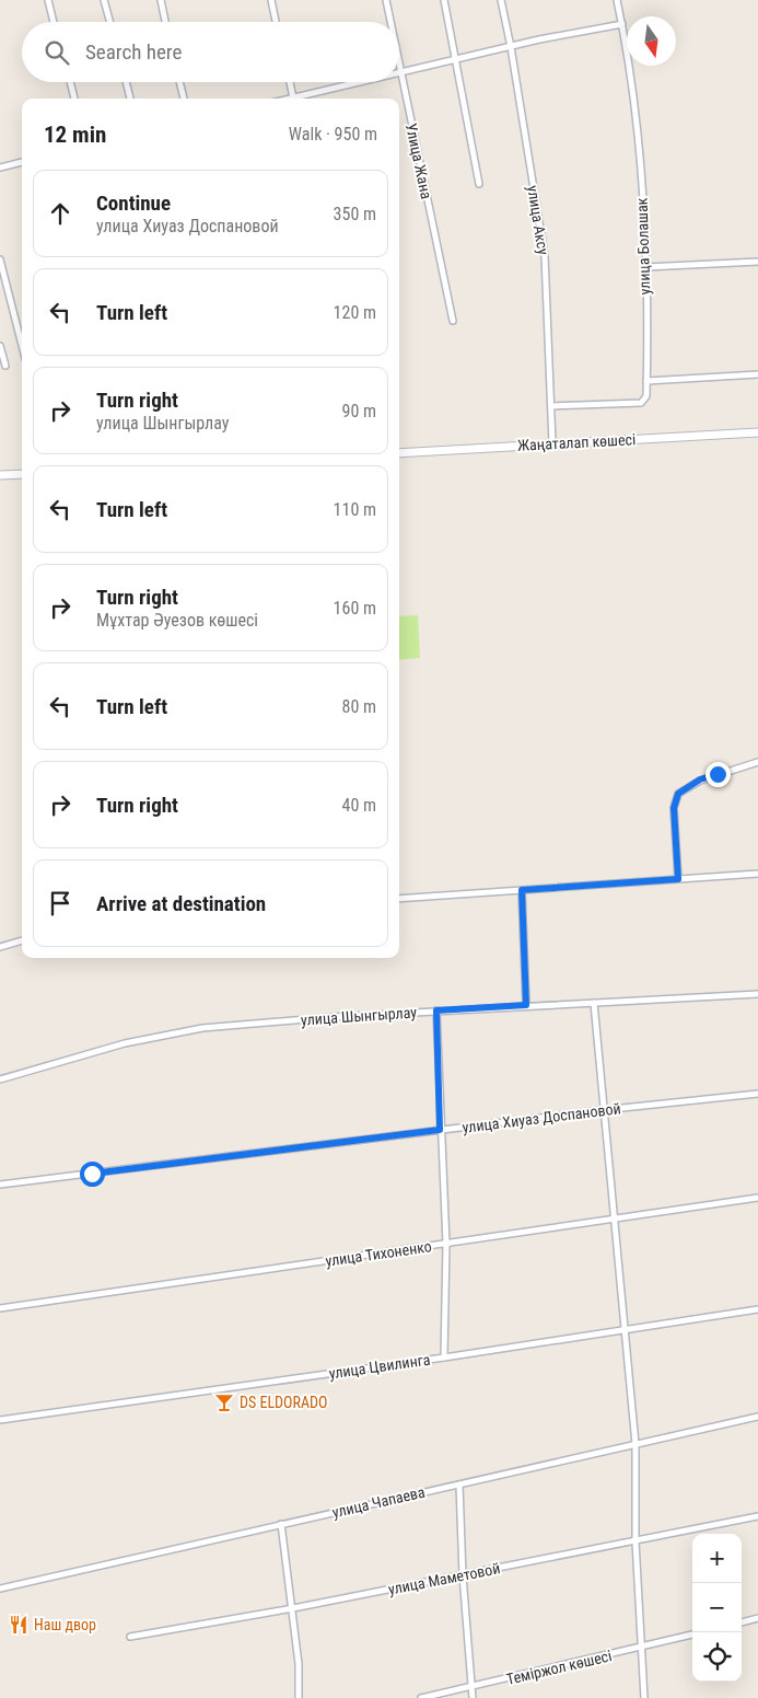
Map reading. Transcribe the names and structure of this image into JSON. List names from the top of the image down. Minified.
{"streets":{"main road":["Жаңаталап көшесі"],"street":["Улица Жана","улица Аксу","улица Болашак","улица Шынгырлау","улица Хиуаз Доспановой","улица Тихоненко","улица Цвилинга","улица Чапаева","улица Маметовой","Теміржол көшесі"]},"crossings":[["улица Аксу","улица Болашак"],["улица Аксу","Жаңаталап көшесі"]],"places":{"bar":["DS ELDORADO"],"restaurant":["Наш двор"]},"north":"bottom","page":{"search":"Search here","heading":["12 min","Walk · 950 m"],"list":[["Continue","улица Хиуаз Доспановой","350 m"],["Turn left","120 m"],["Turn right","улица Шынгырлау","90 m"],["Turn left","110 m"],["Turn right","Мұхтар Әуезов көшесі","160 m"],["Turn left","80 m"],["Turn right","40 m"],"Arrive at destination"],"map_buttons":["+","−"]}}
